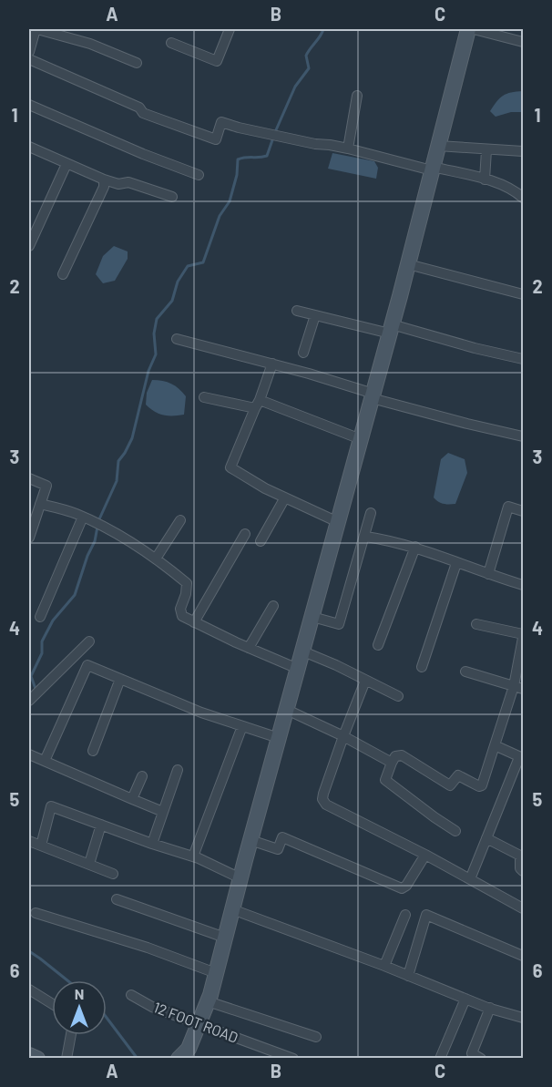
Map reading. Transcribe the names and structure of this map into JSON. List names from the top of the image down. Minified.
{"streets":{"street":["12 FOOT ROAD"]},"north":"top","grid":{"columns":["A","B","C"],"rows":["1","2","3","4","5","6"]}}
